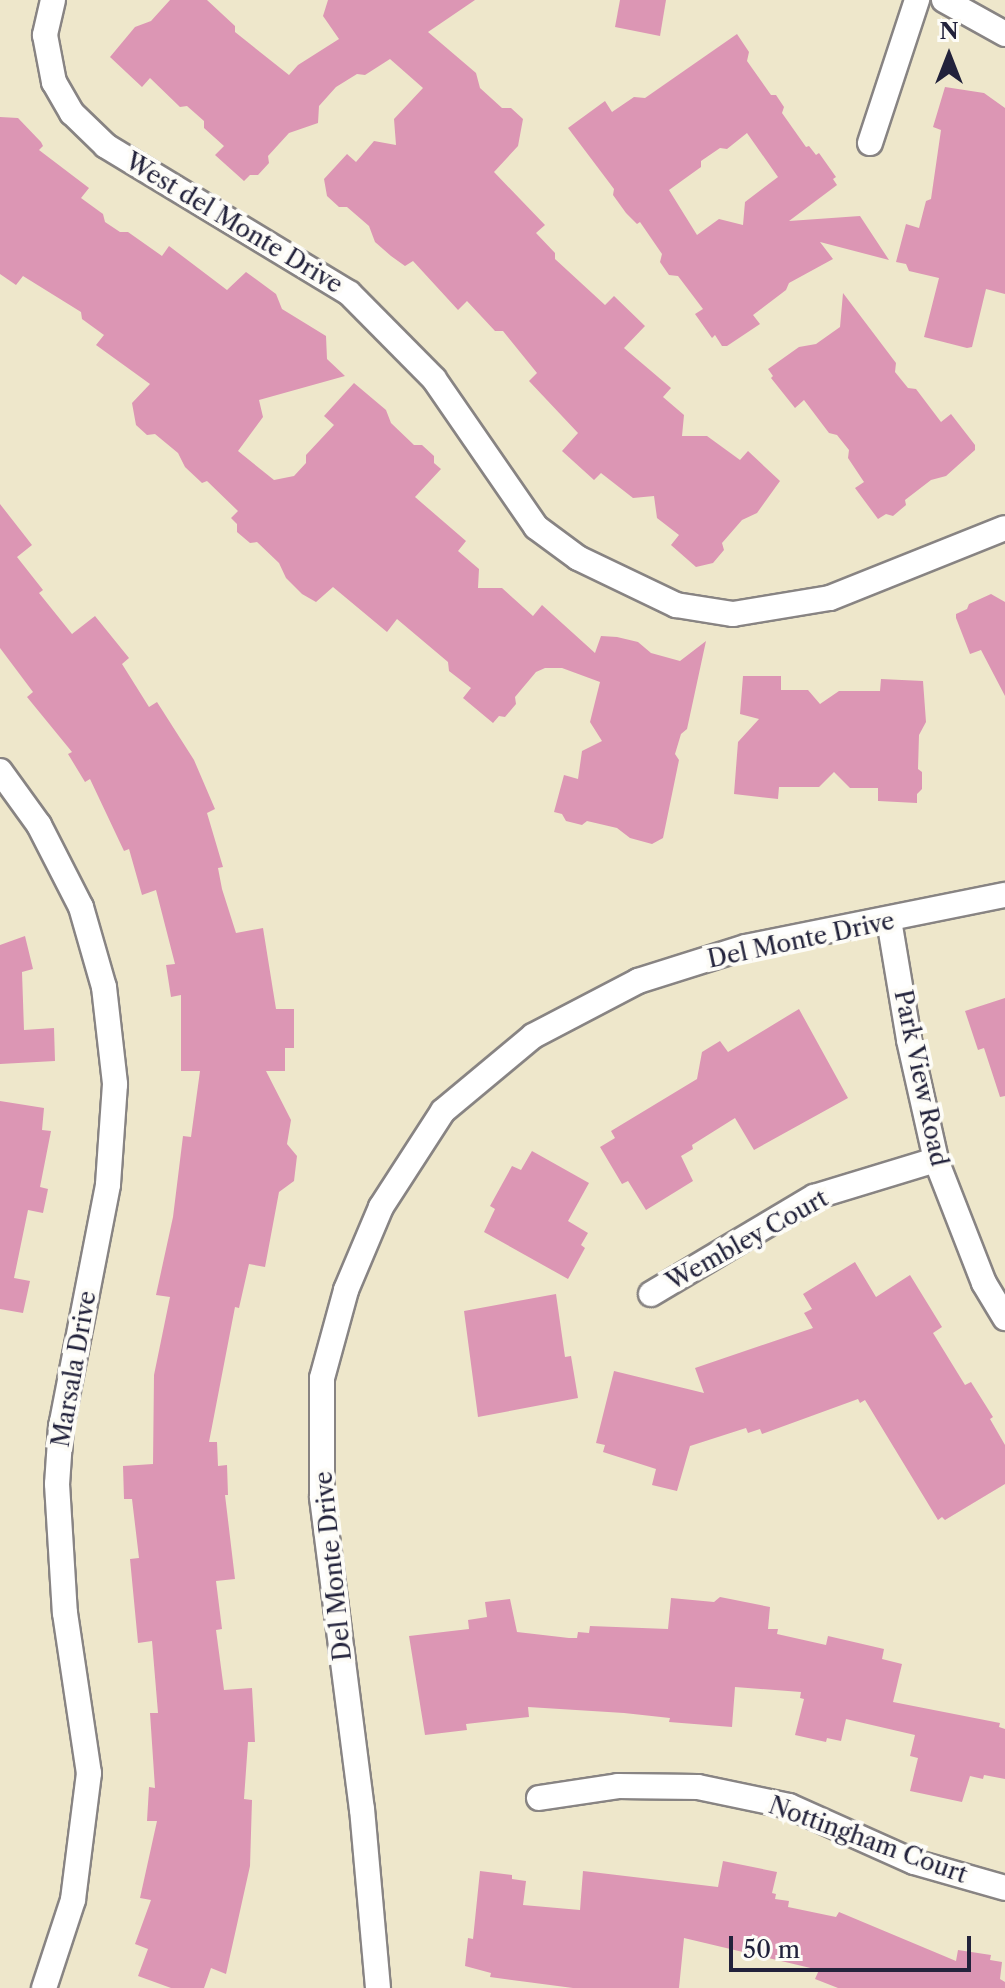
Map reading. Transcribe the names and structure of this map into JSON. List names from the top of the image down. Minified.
{"streets":{"street":["West del Monte Drive","Del Monte Drive","Park View Road","Wembley Court","Marsala Drive","Nottingham Court"]},"crossings":[["Del Monte Drive","Park View Road"],["Park View Road","Wembley Court"]],"scale_bar":"50 m","north":"top"}
